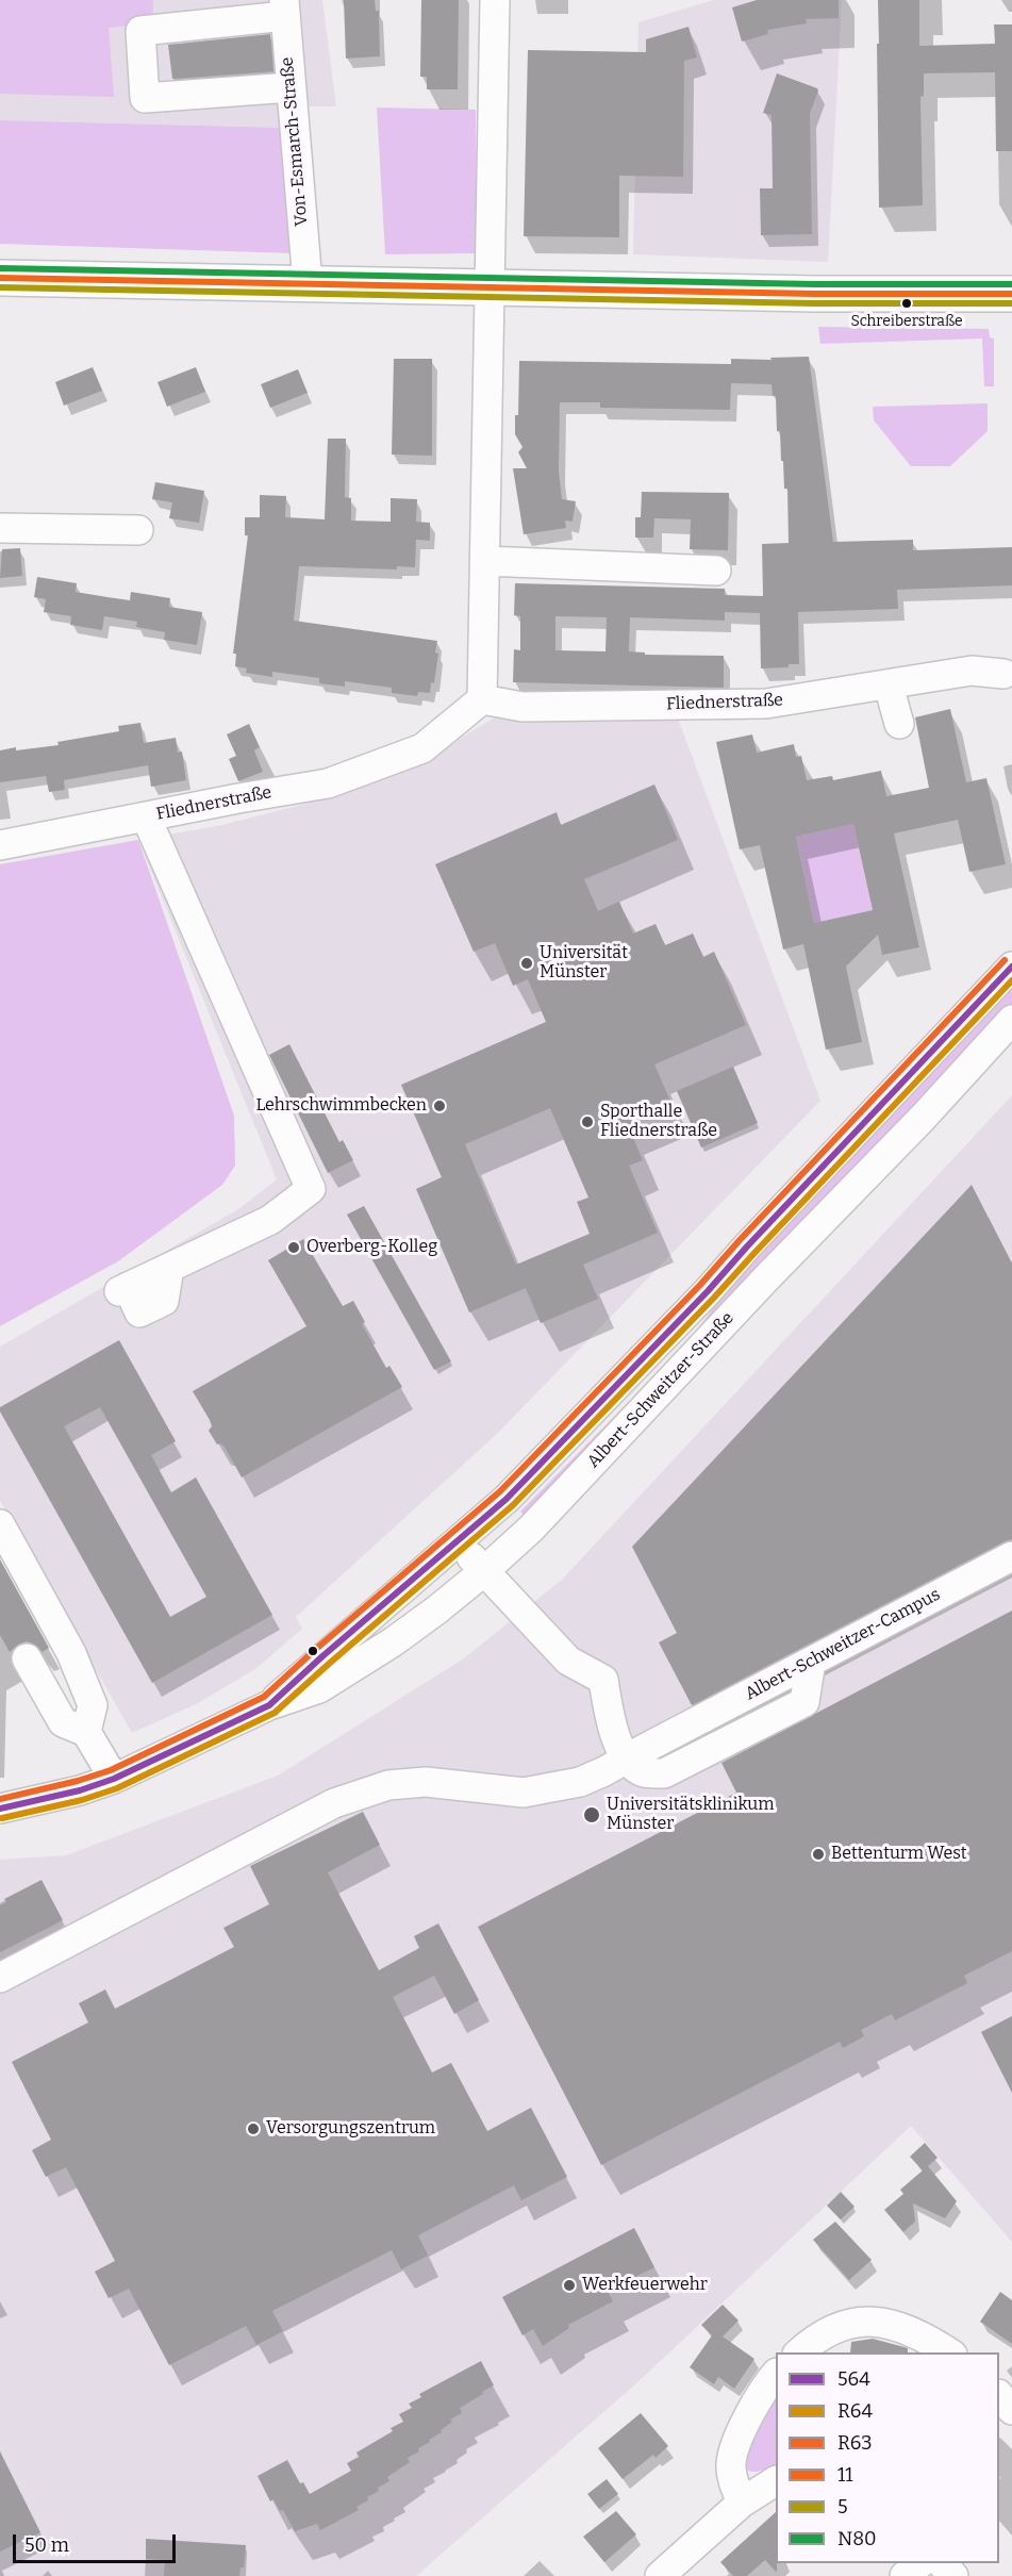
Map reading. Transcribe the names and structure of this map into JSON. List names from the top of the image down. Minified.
{"streets":{"street":["Von-Esmarch-Straße","Fliednerstraße","Albert-Schweitzer-Straße","Albert-Schweitzer-Campus"]},"places":["Schreiberstraße","Universität Münster","Lehrschwimmbecken","Sporthalle Fliednerstraße","Overberg-Kolleg","Universitätsklinikum Münster","Bettenturm West","Versorgungszentrum","Werkfeuerwehr"],"lines":["transit line N80","transit line 11","transit line 5","transit line R63","transit line 564","transit line R64"],"legend":["564","R64","R63","11","5","N80"],"scale_bar":"50 m"}
